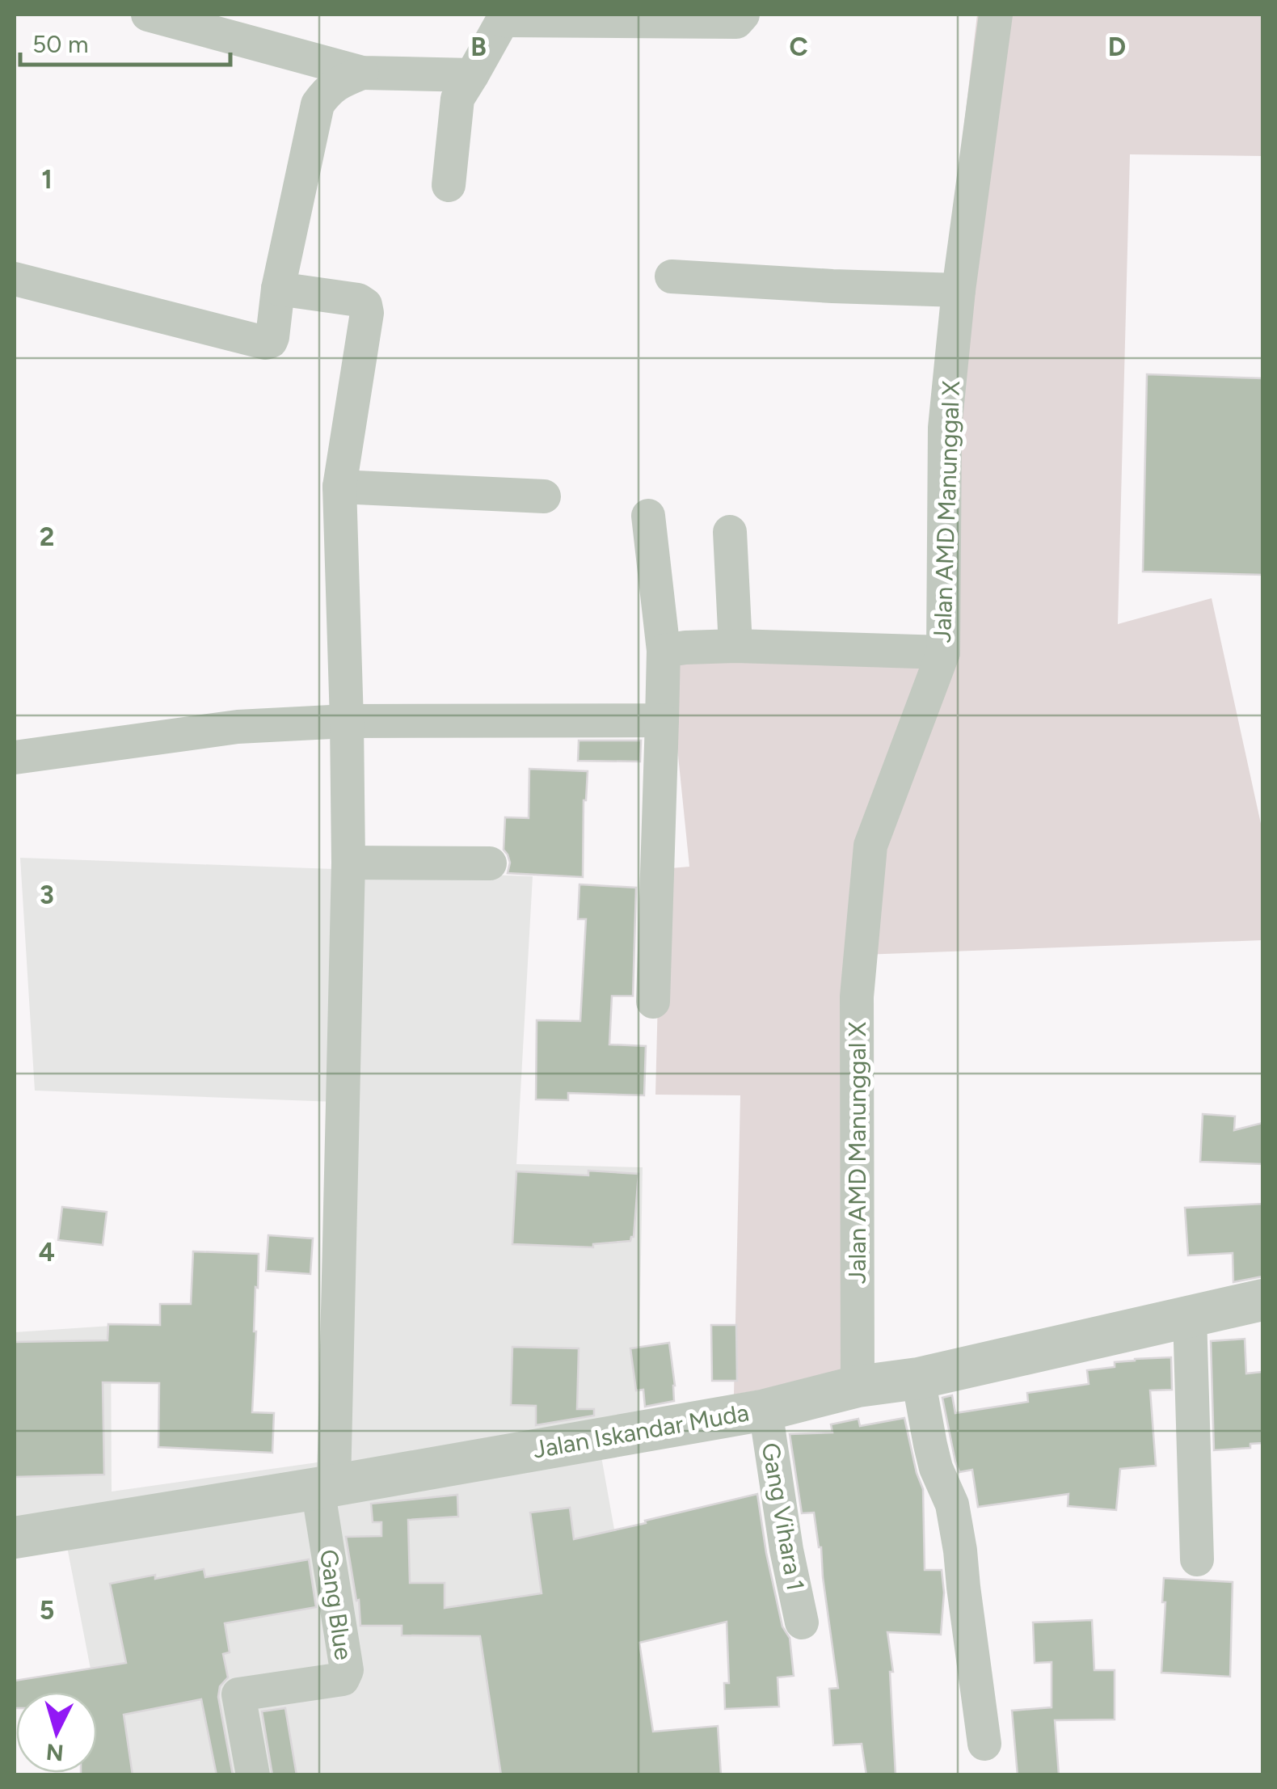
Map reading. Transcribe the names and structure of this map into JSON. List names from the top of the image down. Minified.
{"streets":{"street":["Jalan AMD Manunggal X","Jalan Iskandar Muda","Gang Vihara 1","Gang Blue"]},"crossings":[["Jalan AMD Manunggal X","Jalan Iskandar Muda"],["Jalan Iskandar Muda","Gang Vihara 1"],["Jalan Iskandar Muda","Gang Blue"]],"scale_bar":"50 m","north":"bottom","grid":{"columns":["B","C","D"],"rows":["1","2","3","4","5"]}}
